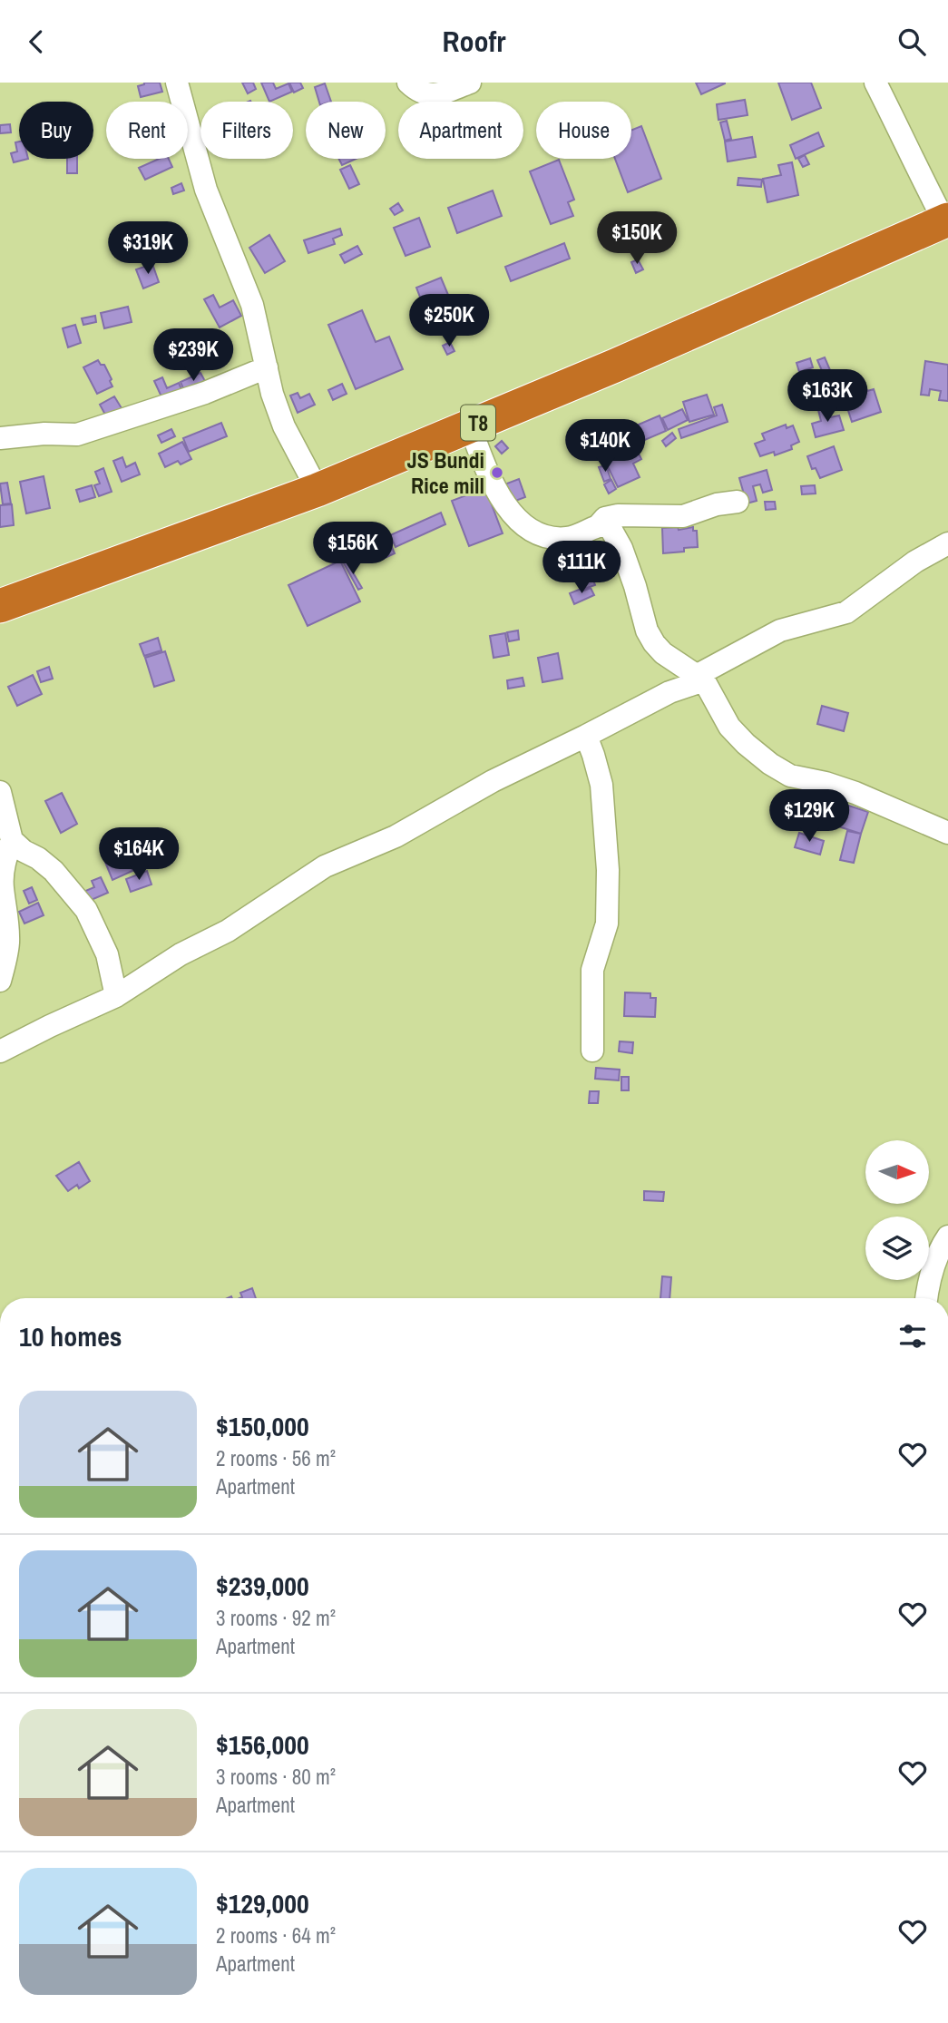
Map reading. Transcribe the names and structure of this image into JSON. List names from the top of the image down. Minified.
{"streets":{"highway":["T8"]},"places":["JS Bundi Rice mill"],"north":"right","page":{"header":"Roofr","chip":["Buy","Rent","Filters","New","Apartment","House"],"price":["$150K","$319K","$250K","$239K","$163K","$140K","$156K","$111K","$129K","$164K"],"heading":"10 homes","list":[{"name":"$150,000","note":"2 rooms · 56 m² · Apartment"},{"name":"$239,000","note":"3 rooms · 92 m² · Apartment"},{"name":"$156,000","note":"3 rooms · 80 m² · Apartment"},{"name":"$129,000","note":"2 rooms · 64 m² · Apartment"}]}}
